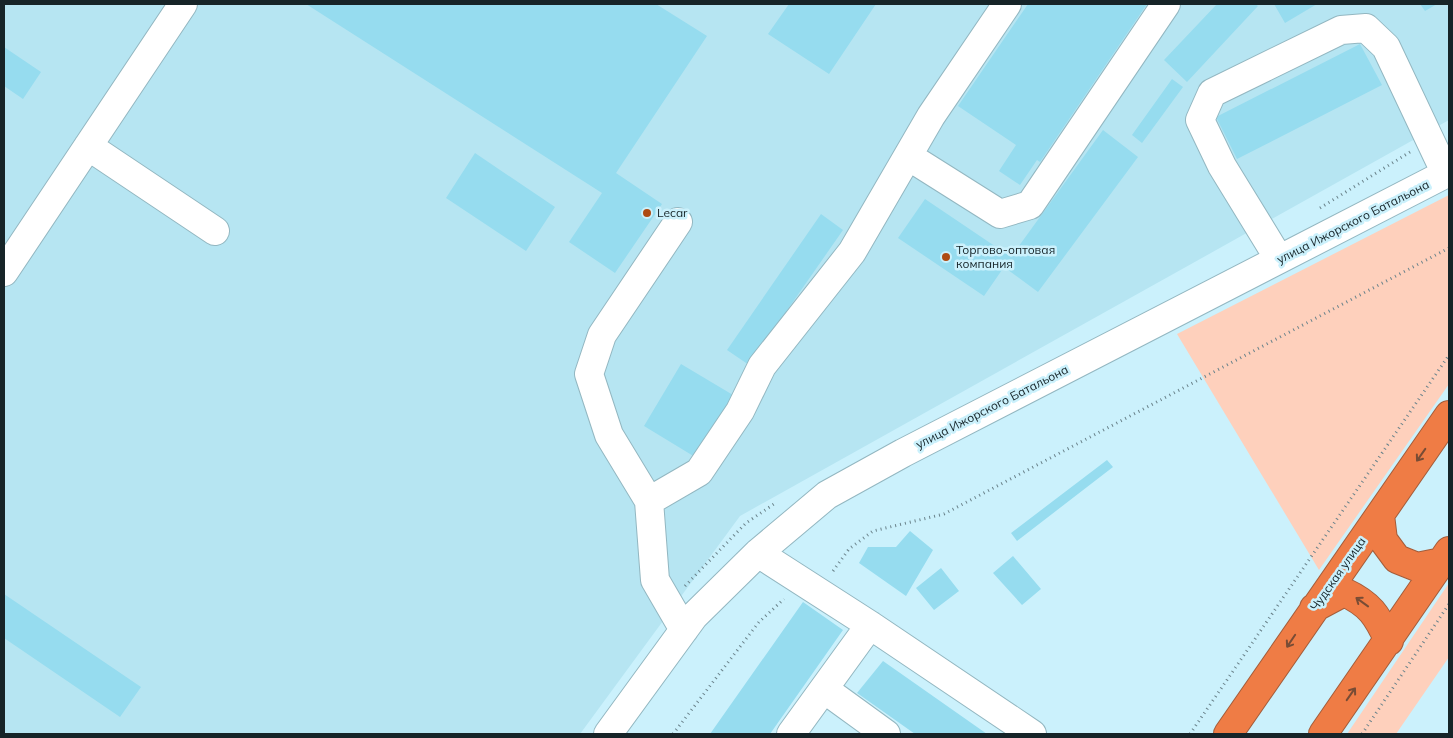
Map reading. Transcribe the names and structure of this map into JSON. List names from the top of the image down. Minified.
{"streets":{"highway":["Чудская улица"],"street":["улица Ижорского Батальона"]},"places":["Lecar","Торгово-оптовая компания"]}
